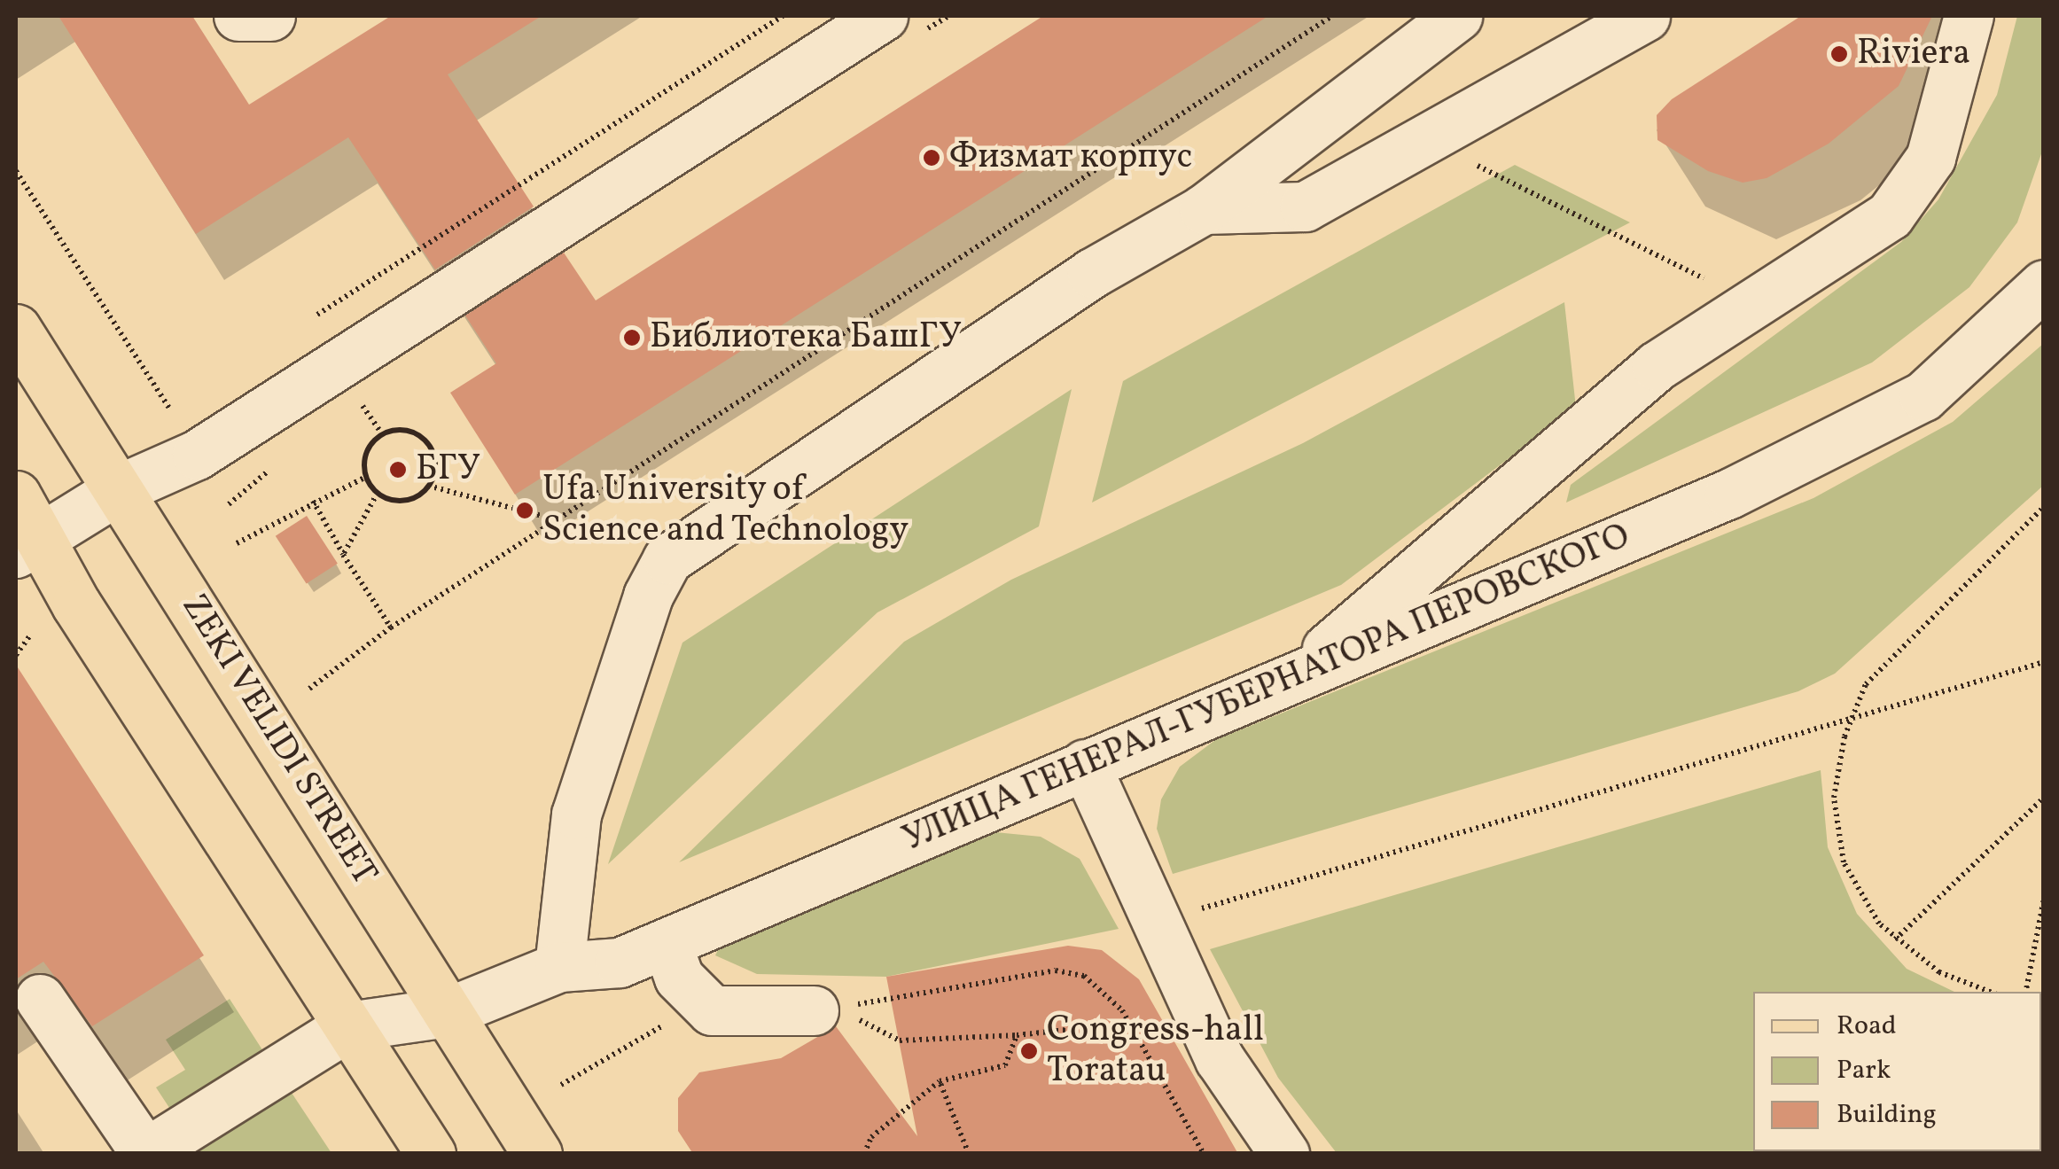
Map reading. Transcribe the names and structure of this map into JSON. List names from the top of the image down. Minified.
{"streets":{"main road":["ZEKI VELIDI STREET"],"street":["УЛИЦА ГЕНЕРАЛ-ГУБЕРНАТОРА ПЕРОВСКОГО"]},"crossings":[["УЛИЦА ГЕНЕРАЛ-ГУБЕРНАТОРА ПЕРОВСКОГО","ZEKI VELIDI STREET"]],"places":["Riviera","Физмат корпус","Библиотека БашГУ","БГУ","Ufa University of Science and Technology","Congress-hall Toratau"],"legend":["Road","Park","Building"]}
